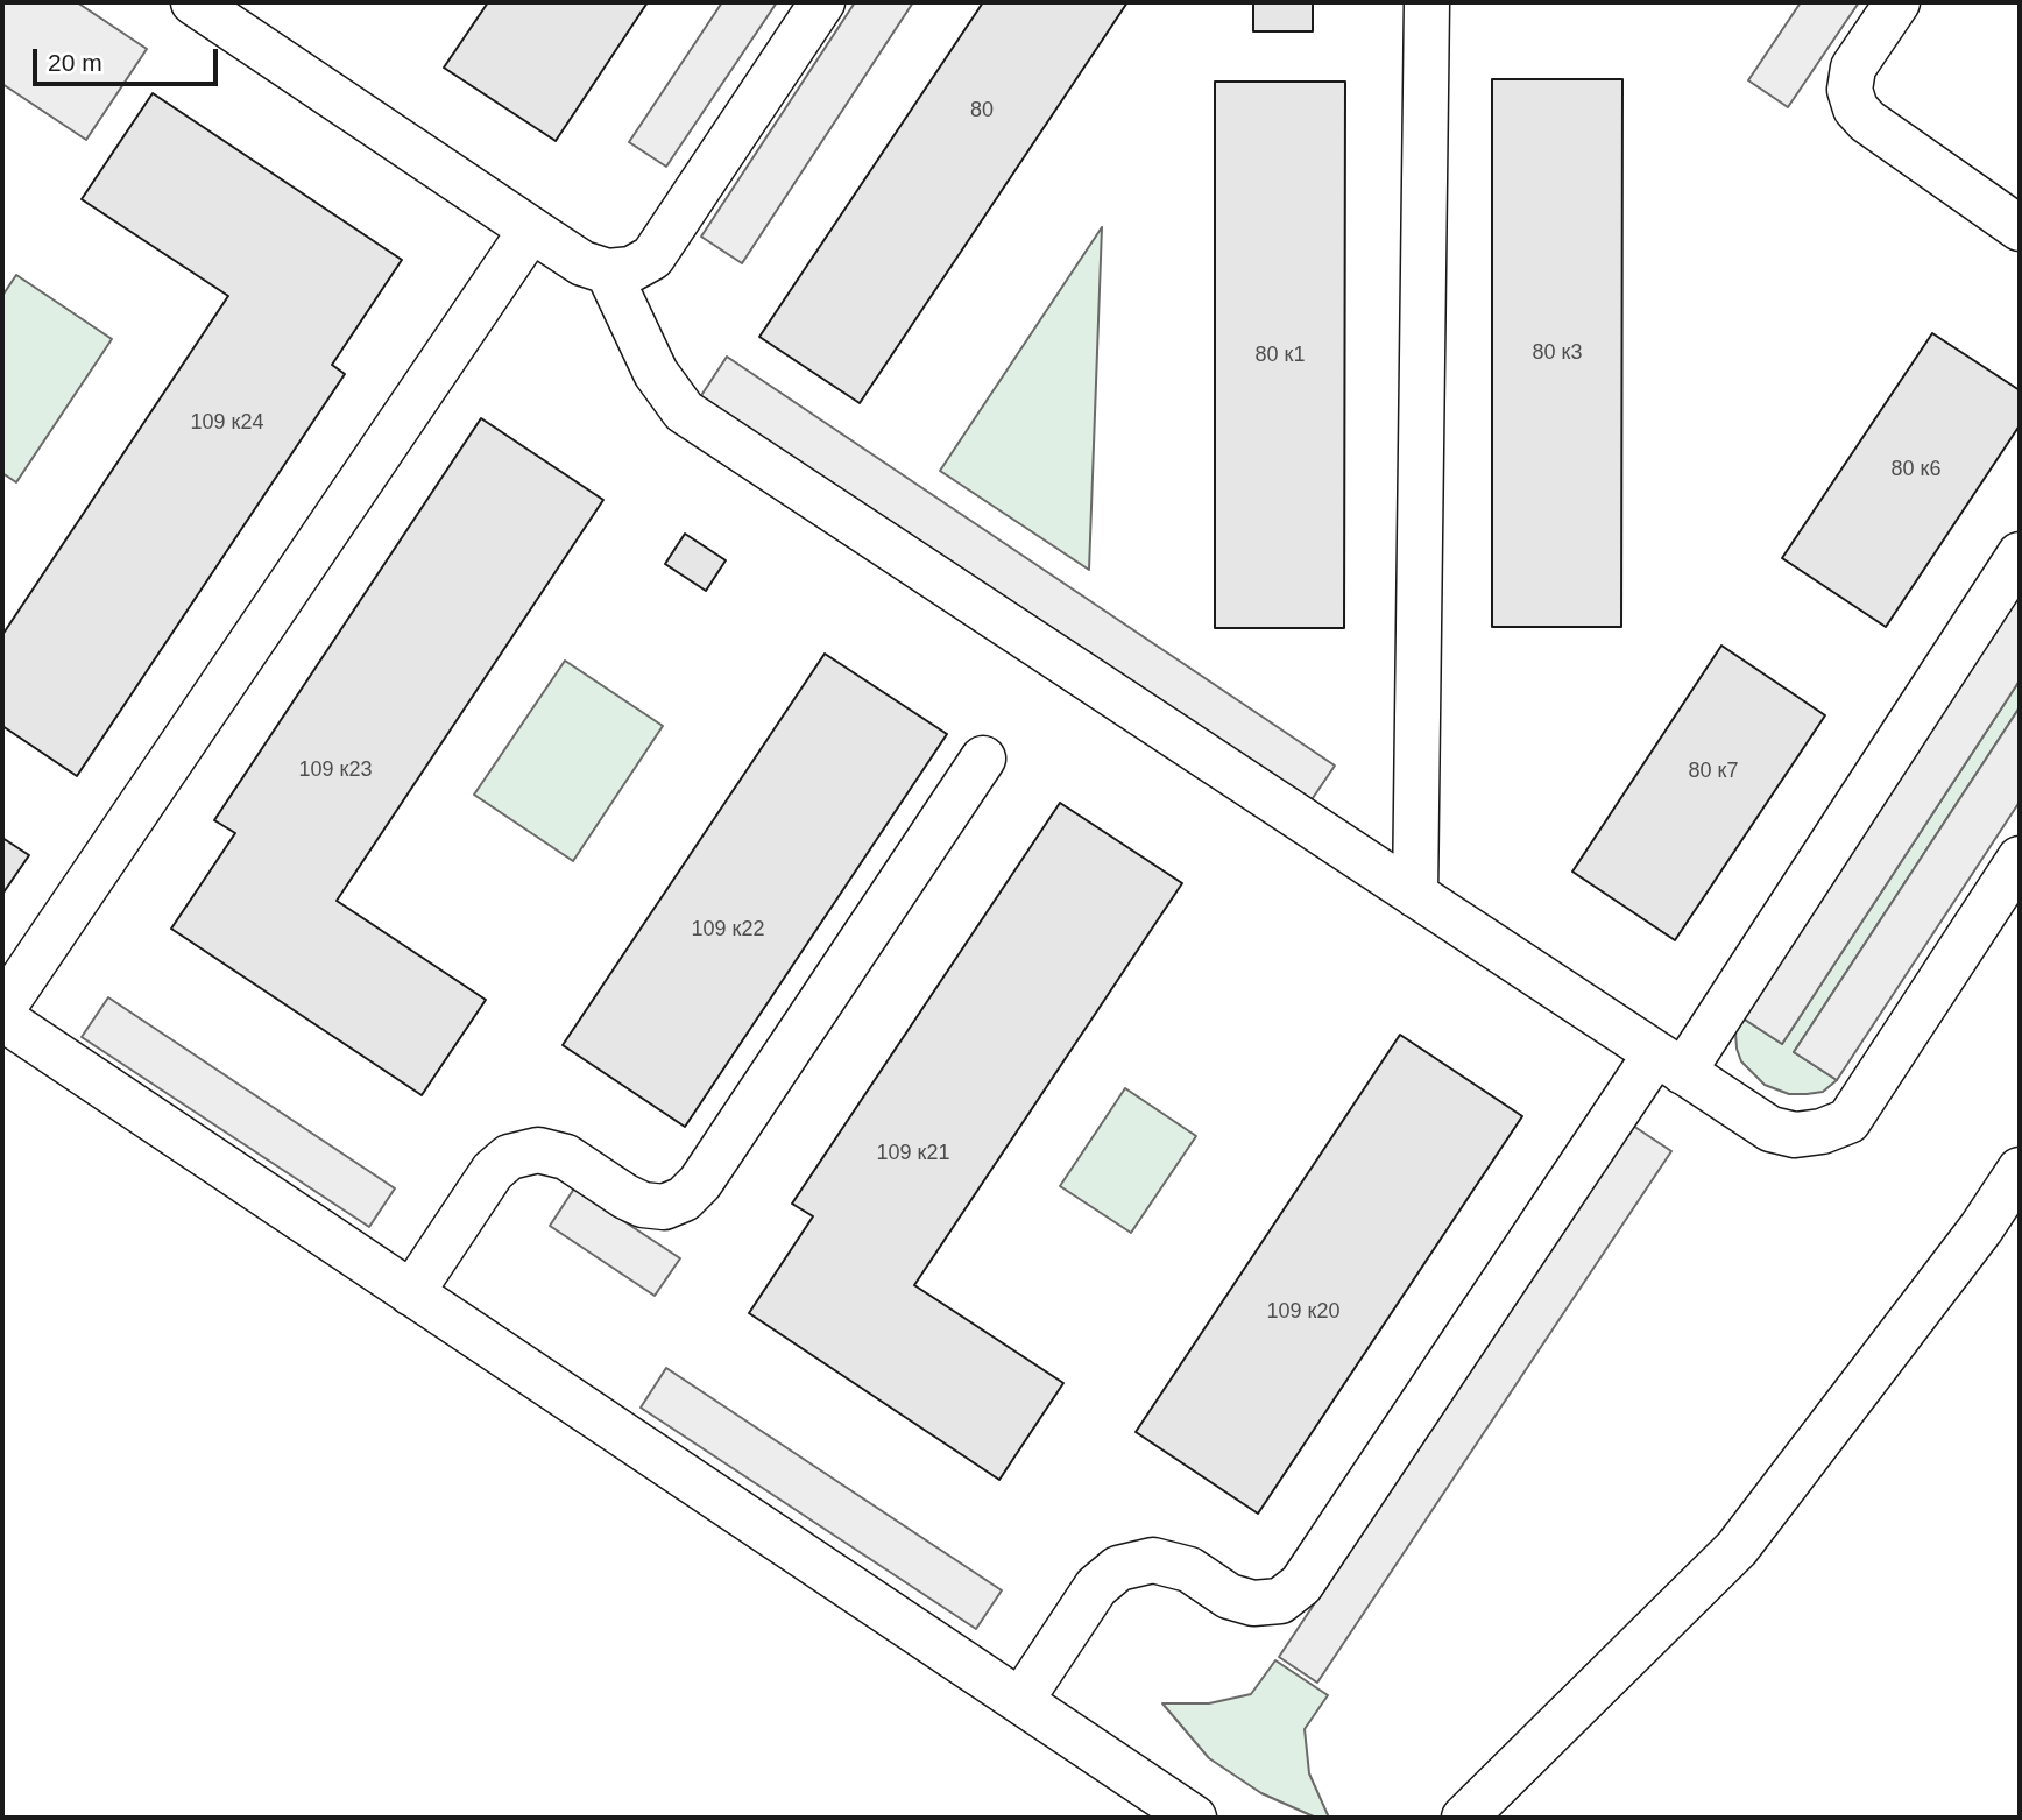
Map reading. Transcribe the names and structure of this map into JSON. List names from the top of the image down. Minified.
{"house_numbers":["80","80 к3","80 к1","109 к24","80 к6","109 к23","80 к7","109 к22","109 к21","109 к20"],"scale_bar":"20 m"}
